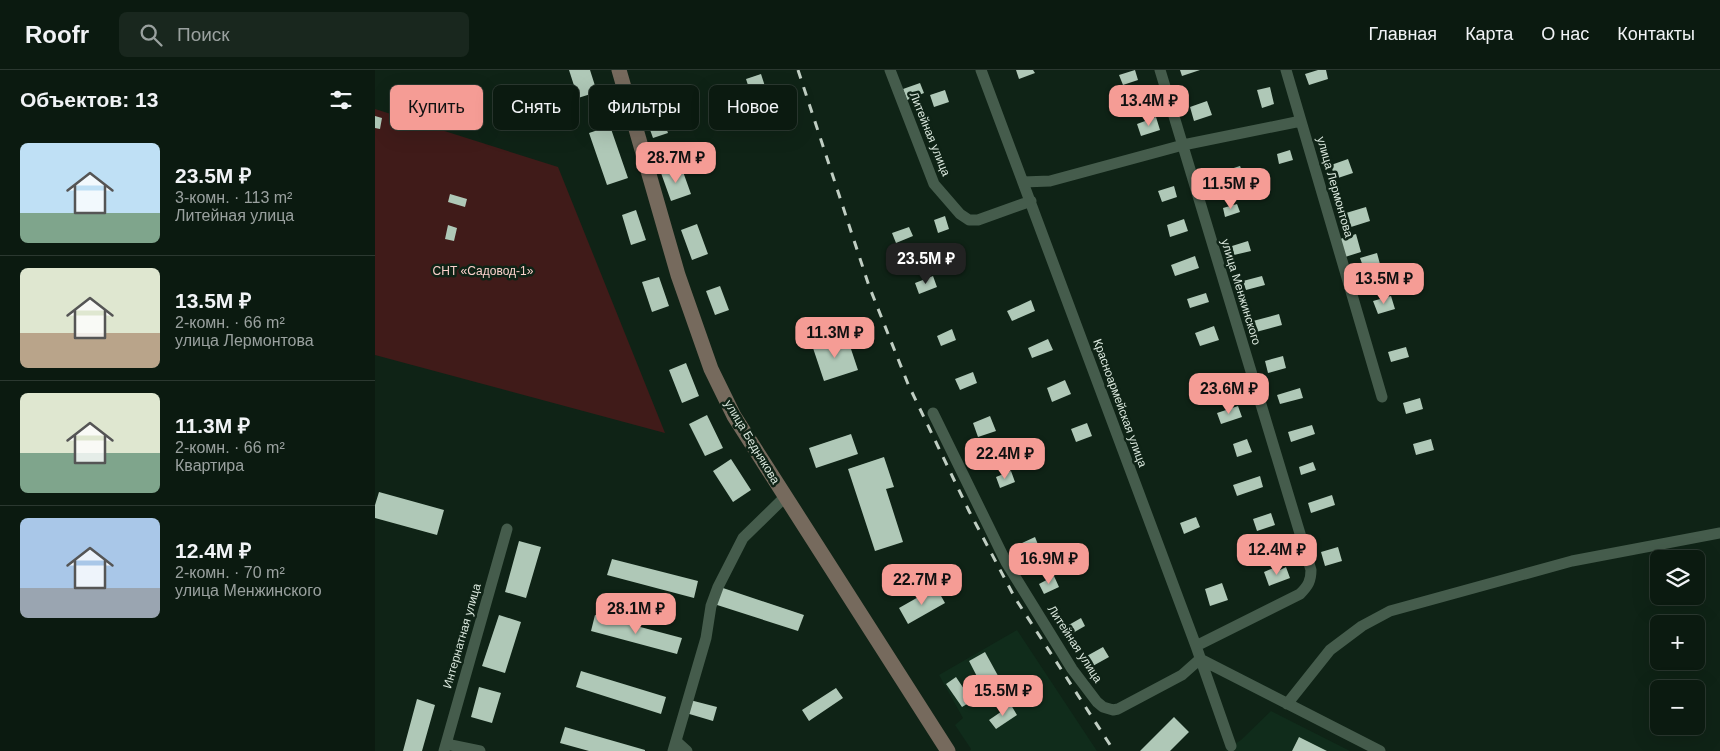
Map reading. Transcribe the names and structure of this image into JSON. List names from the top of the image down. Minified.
{"streets":{"street":["Литейная улица","улица Лермонтова","улица Менжинского","Красноармейская улица","улица Беднякова","Интернатная улица"]},"crossings":[["Литейная улица","Красноармейская улица"],["улица Менжинского","Красноармейская улица"]],"parks":["СНТ «Садовод-1»"],"page":{"header":"Roofr","search":"Поиск","nav":["Главная","Карта","О нас","Контакты"],"heading":"Объектов: 13","price":["13.4M ₽","28.7M ₽","11.5M ₽","23.5M ₽","13.5M ₽","11.3M ₽","23.6M ₽","22.4M ₽","12.4M ₽","16.9M ₽","22.7M ₽","28.1M ₽","15.5M ₽"],"chip":["Купить","Снять","Фильтры","Новое"],"list":[{"name":"23.5M ₽","note":"3-комн. · 113 m² · Литейная улица"},{"name":"13.5M ₽","note":"2-комн. · 66 m² · улица Лермонтова"},{"name":"11.3M ₽","note":"2-комн. · 66 m² · Квартира"},{"name":"12.4M ₽","note":"2-комн. · 70 m² · улица Менжинского"}],"map_buttons":["+","−"]}}
